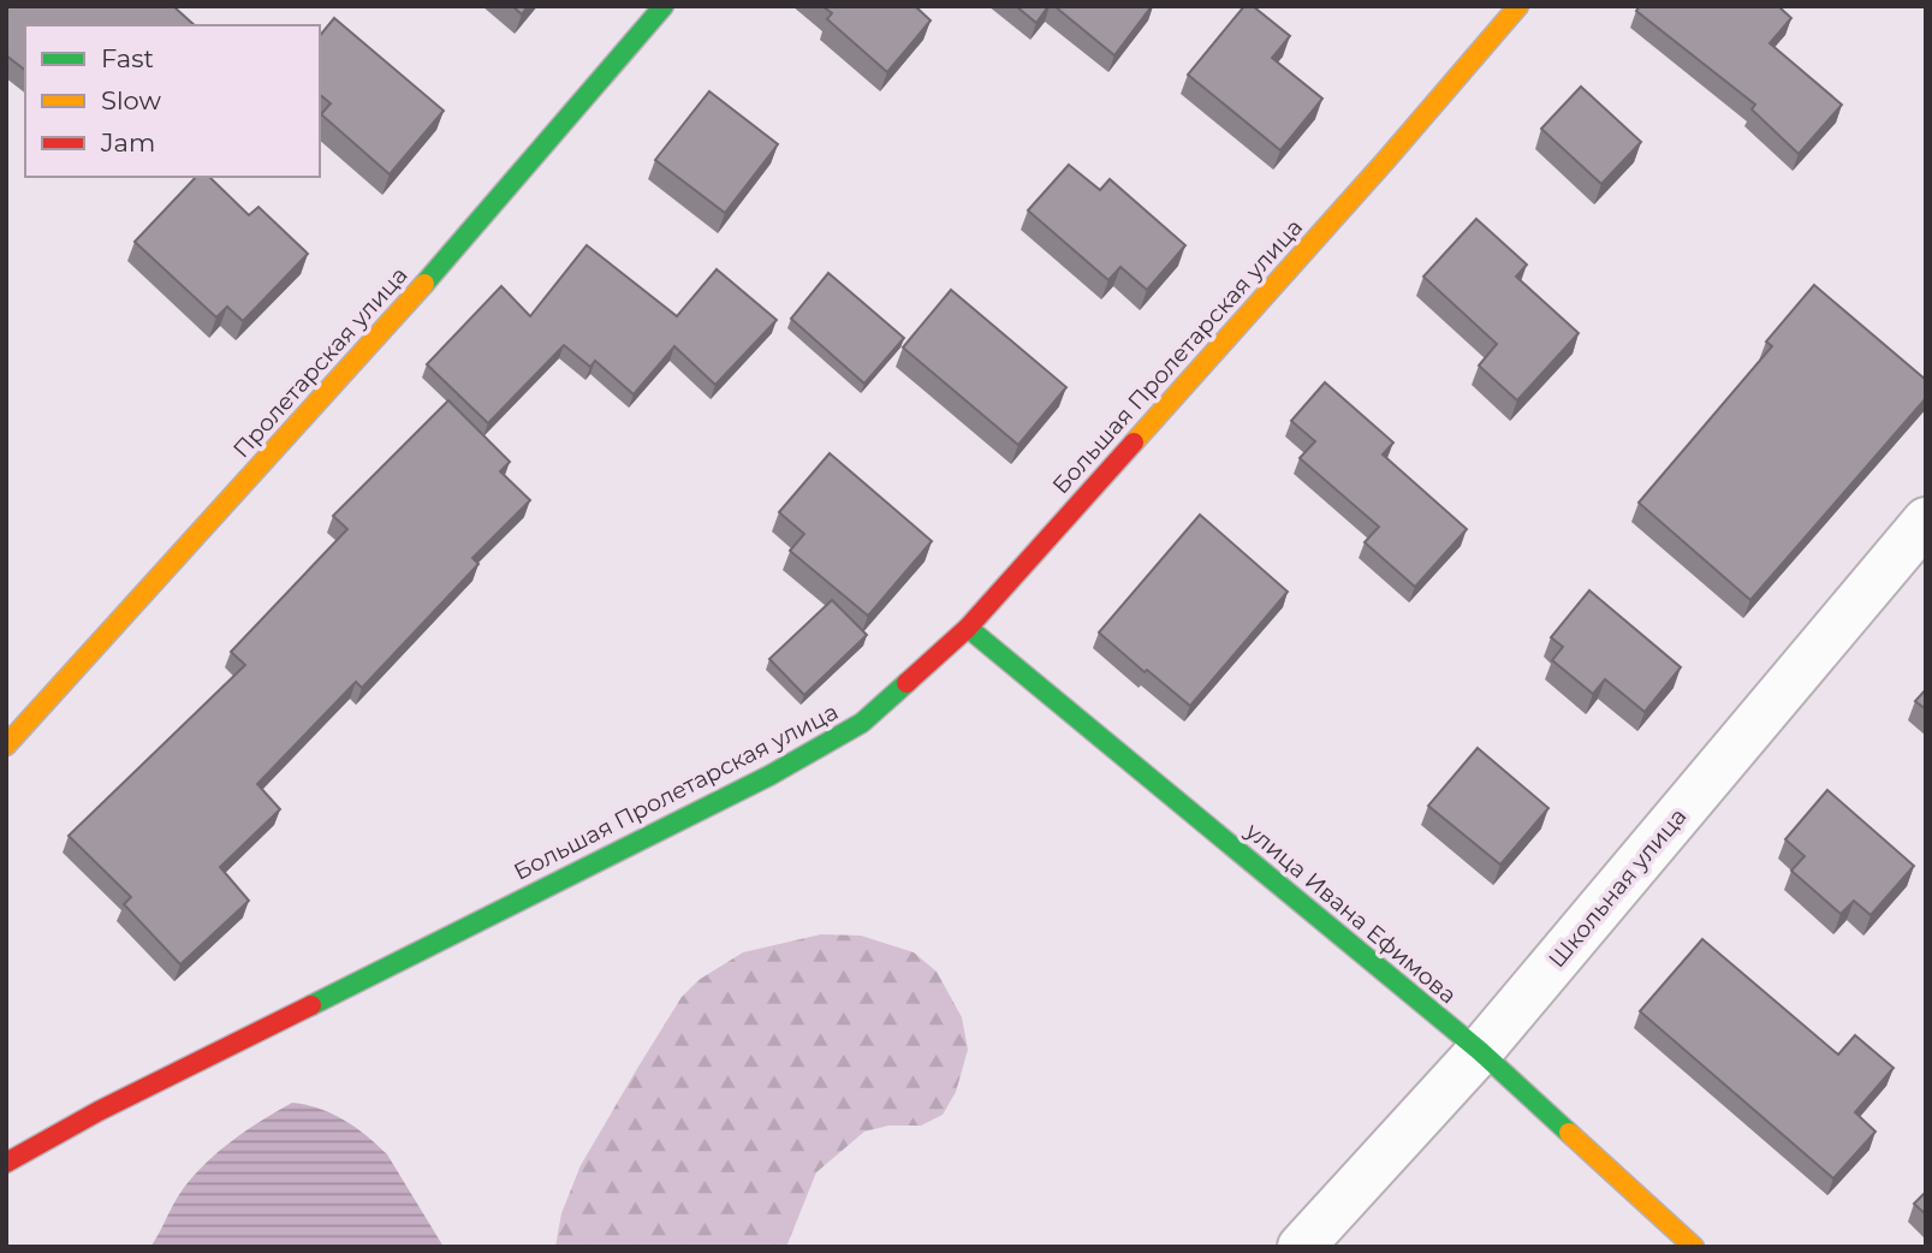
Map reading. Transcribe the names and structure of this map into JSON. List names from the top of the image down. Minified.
{"streets":{"street":["Большая Пролетарская улица","Пролетарская улица","Школьная улица","улица Ивана Ефимова"]},"crossings":[["Большая Пролетарская улица","улица Ивана Ефимова"],["Школьная улица","улица Ивана Ефимова"]],"legend":["Fast","Slow","Jam"]}
